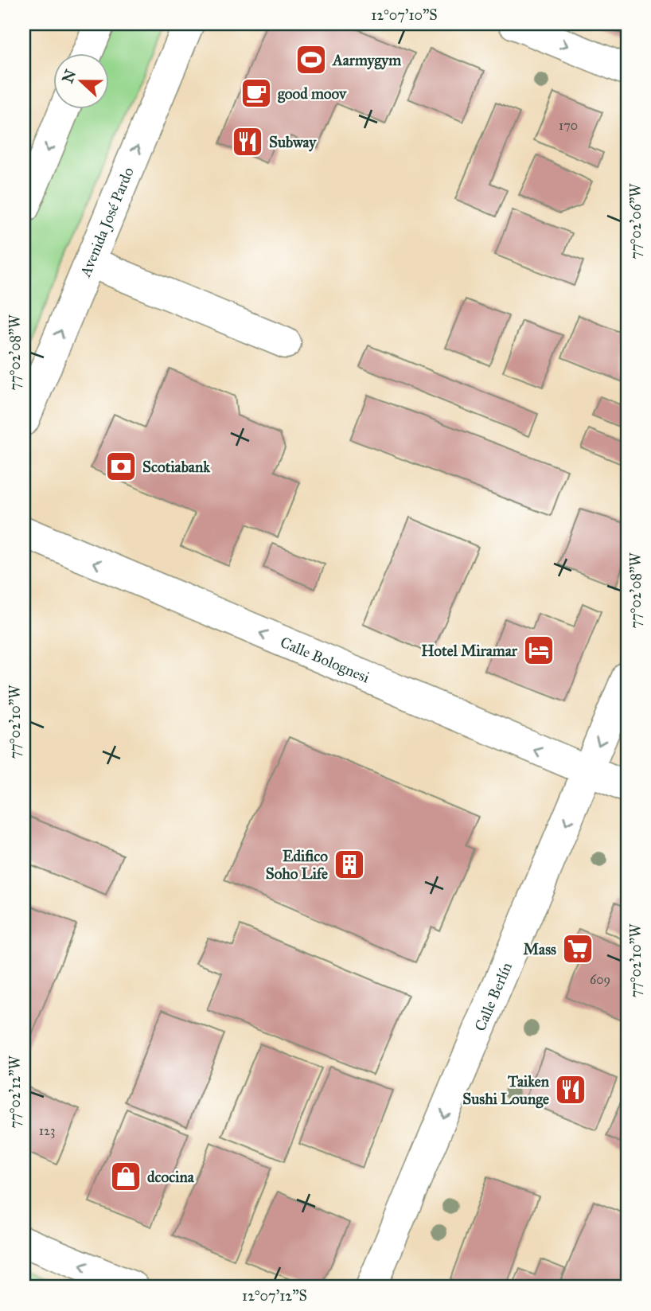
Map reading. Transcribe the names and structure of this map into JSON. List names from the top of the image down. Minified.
{"streets":{"main road":["Avenida José Pardo","Calle Bolognesi","Calle Berlín"]},"crossings":[["Calle Bolognesi","Calle Berlín"]],"one_way":["Calle Bolognesi","Calle Berlín"],"places":{"sports":["Aarmygym"],"cafe":["good moov"],"restaurant":["Subway","Taiken Sushi Lounge"],"bank":["Scotiabank"],"hotel":["Hotel Miramar"],"building":["Edifico Soho Life"],"supermarket":["Mass"],"shop":["dcocina"]},"house_numbers":["170","609","123"],"north":"left","coordinates":["12°07'10\"S","77°02'06\"W","77°02'08\"W","77°02'10\"W","77°02'12\"W","12°07'12\"S"]}
